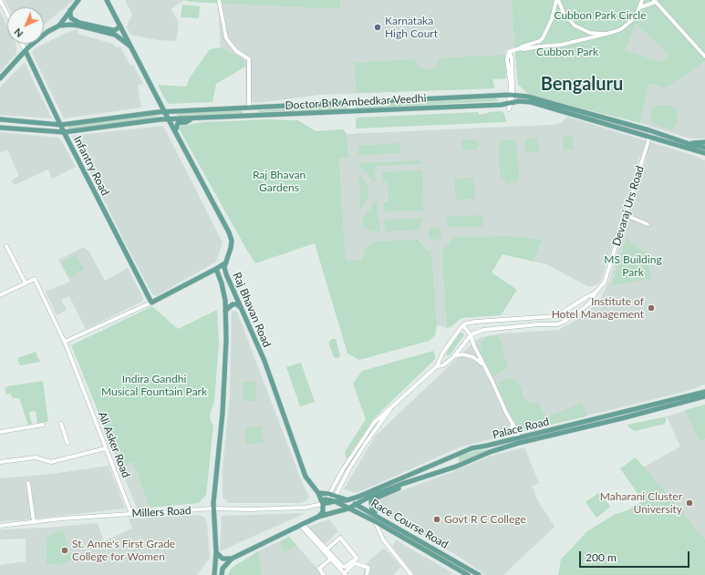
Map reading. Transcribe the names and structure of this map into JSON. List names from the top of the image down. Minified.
{"streets":{"main road":["Doctor B R Ambedkar Veedhi","Infantry Road","Raj Bhavan Road","Palace Road","Race Course Road"],"street":["Devaraj Urs Road","Ali Asker Road","Millers Road"]},"crossings":[["Doctor B R Ambedkar Veedhi","Infantry Road"],["Doctor B R Ambedkar Veedhi","Devaraj Urs Road"],["Doctor B R Ambedkar Veedhi","Raj Bhavan Road"],["Palace Road","Race Course Road"],["Ali Asker Road","Millers Road"],["Millers Road","Race Course Road"]],"districts":["Bengaluru"],"parks":["Cubbon Park Circle","Cubbon Park","Raj Bhavan Gardens","MS Building Park","Indira Gandhi Musical Fountain Park"],"places":["Karnataka High Court","Institute of Hotel Management","Maharani Cluster University","Govt R C College","St. Anne's First Grade College for Women"],"scale_bar":"200 m","north":"bottom left"}
